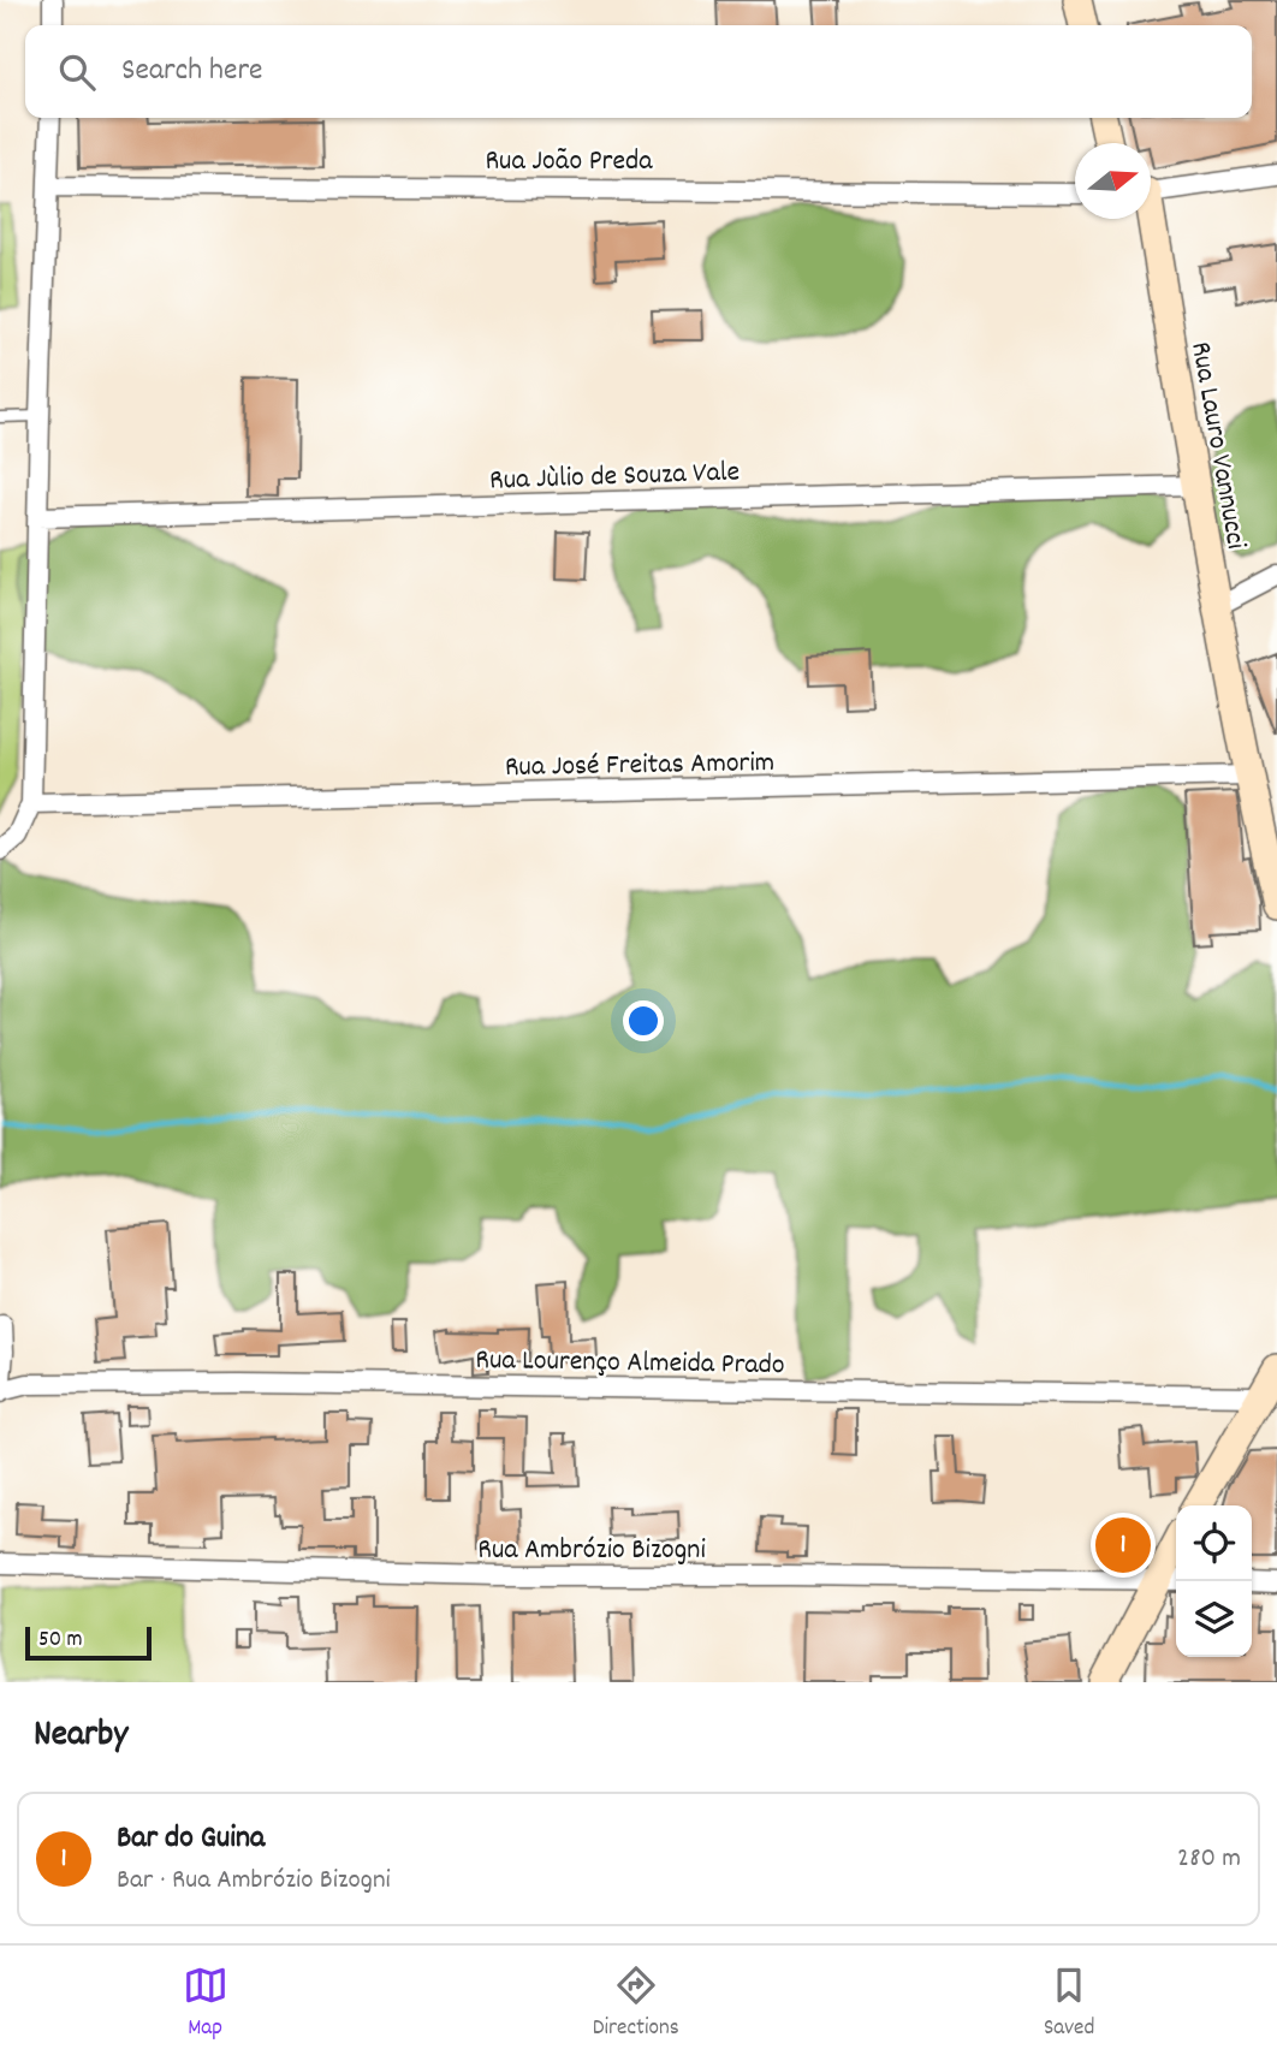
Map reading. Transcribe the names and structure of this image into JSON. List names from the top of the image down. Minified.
{"streets":{"street":["Rua João Preda","Rua Lauro Vannucci","Rua Jùlio de Souza Vale","Rua José Freitas Amorim","Rua Lourenço Almeida Prado","Rua Ambrózio Bizogni"]},"crossings":[["Rua Lauro Vannucci","Rua Jùlio de Souza Vale"],["Rua Lauro Vannucci","Rua José Freitas Amorim"]],"scale_bar":"50 m","north":"right","page":{"search":"Search here","pins":"1","scale":"50 m","heading":"Nearby","list":[{"mark":"1","name":"Bar do Guina","note":"Bar · Rua Ambrózio Bizogni","value":"280 m"}],"nav":["Map","Directions","Saved"]}}
